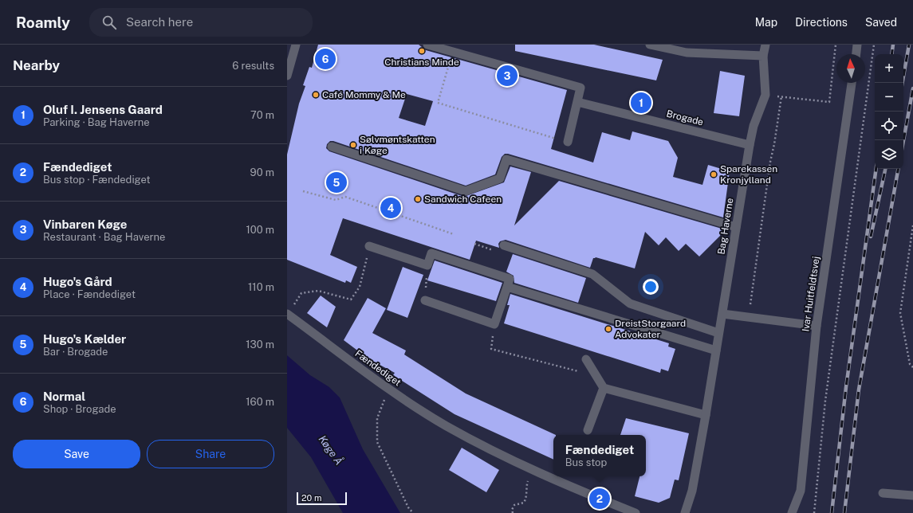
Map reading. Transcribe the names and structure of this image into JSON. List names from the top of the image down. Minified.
{"streets":{"street":["Brogade","Bag Haverne","Ivar Huitfeldtsvej","Fændediget"]},"crossings":[["Brogade","Bag Haverne"]],"water":["Køge Å"],"places":["Christians Minde","Café Mommy & Me","Sølvmøntskatten i Køge","Sparekassen Kronjylland","Sandwich Cafeen","DreistStorgaard Advokater"],"scale_bar":"20 m","north":"top","page":{"header":"Roamly","search":"Search here","nav":["Map","Directions","Saved"],"heading":["Nearby","6 results"],"pins":["6","3","1","5","4","2"],"map_buttons":["+","−"],"list":[{"mark":"1","name":"Oluf I. Jensens Gaard","note":"Parking · Bag Haverne","value":"70 m"},{"mark":"2","name":"Fændediget","note":"Bus stop · Fændediget","value":"90 m"},{"mark":"3","name":"Vinbaren Køge","note":"Restaurant · Bag Haverne","value":"100 m"},{"mark":"4","name":"Hugo's Gård","note":"Place · Fændediget","value":"110 m"},{"mark":"5","name":"Hugo's Kælder","note":"Bar · Brogade","value":"130 m"},{"mark":"6","name":"Normal","note":"Shop · Brogade","value":"160 m"}],"buttons":["Save","Share"],"popup":["Fændediget","Bus stop"],"scale":"20 m"}}
